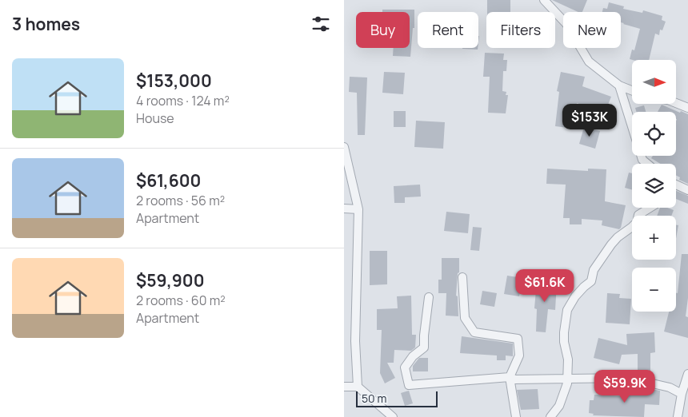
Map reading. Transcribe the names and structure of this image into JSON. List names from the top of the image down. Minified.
{"scale_bar":"50 m","north":"right","page":{"heading":"3 homes","chip":["Buy","Rent","Filters","New"],"list":[{"name":"$153,000","note":"4 rooms · 124 m² · House"},{"name":"$61,600","note":"2 rooms · 56 m² · Apartment"},{"name":"$59,900","note":"2 rooms · 60 m² · Apartment"}],"map_buttons":["+","−"],"price":["$153K","$61.6K","$59.9K"],"scale":"50 m"}}
